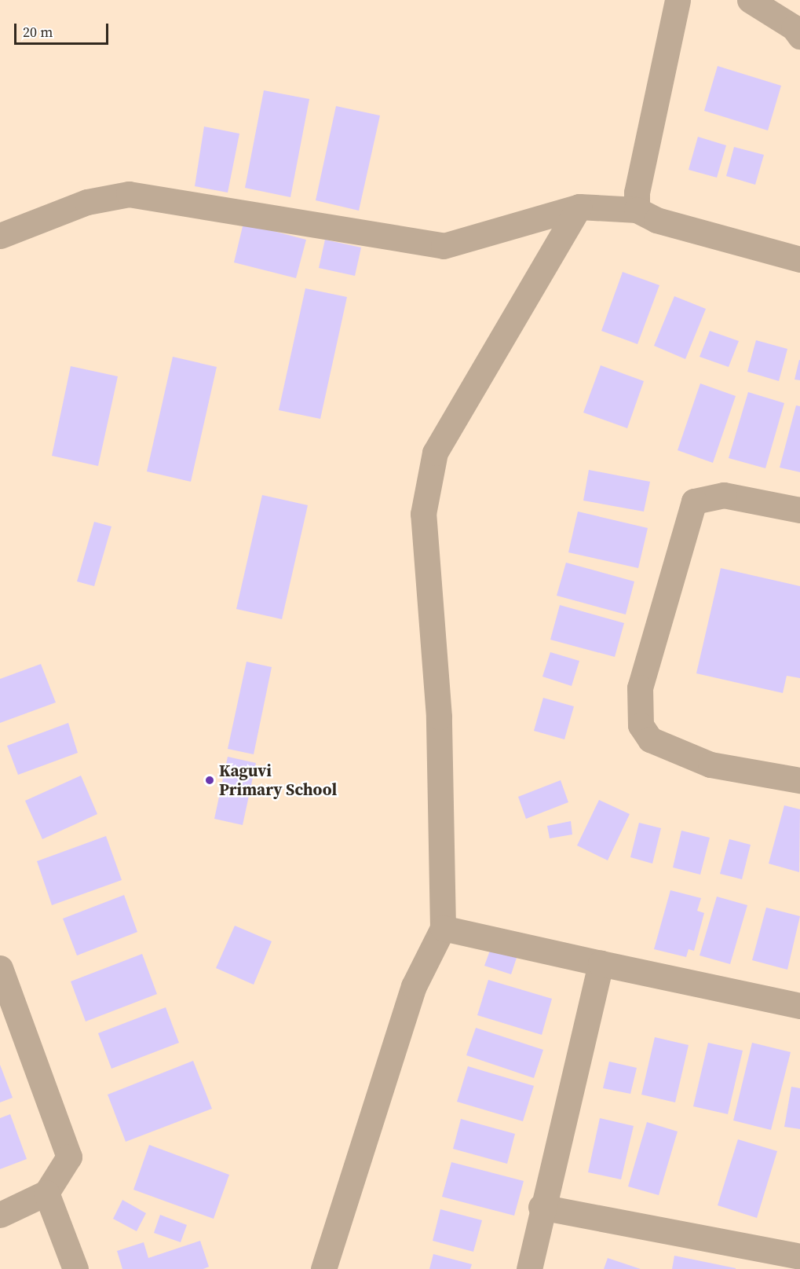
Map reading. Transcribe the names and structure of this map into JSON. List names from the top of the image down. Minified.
{"places":["Kaguvi Primary School"],"scale_bar":"20 m"}
